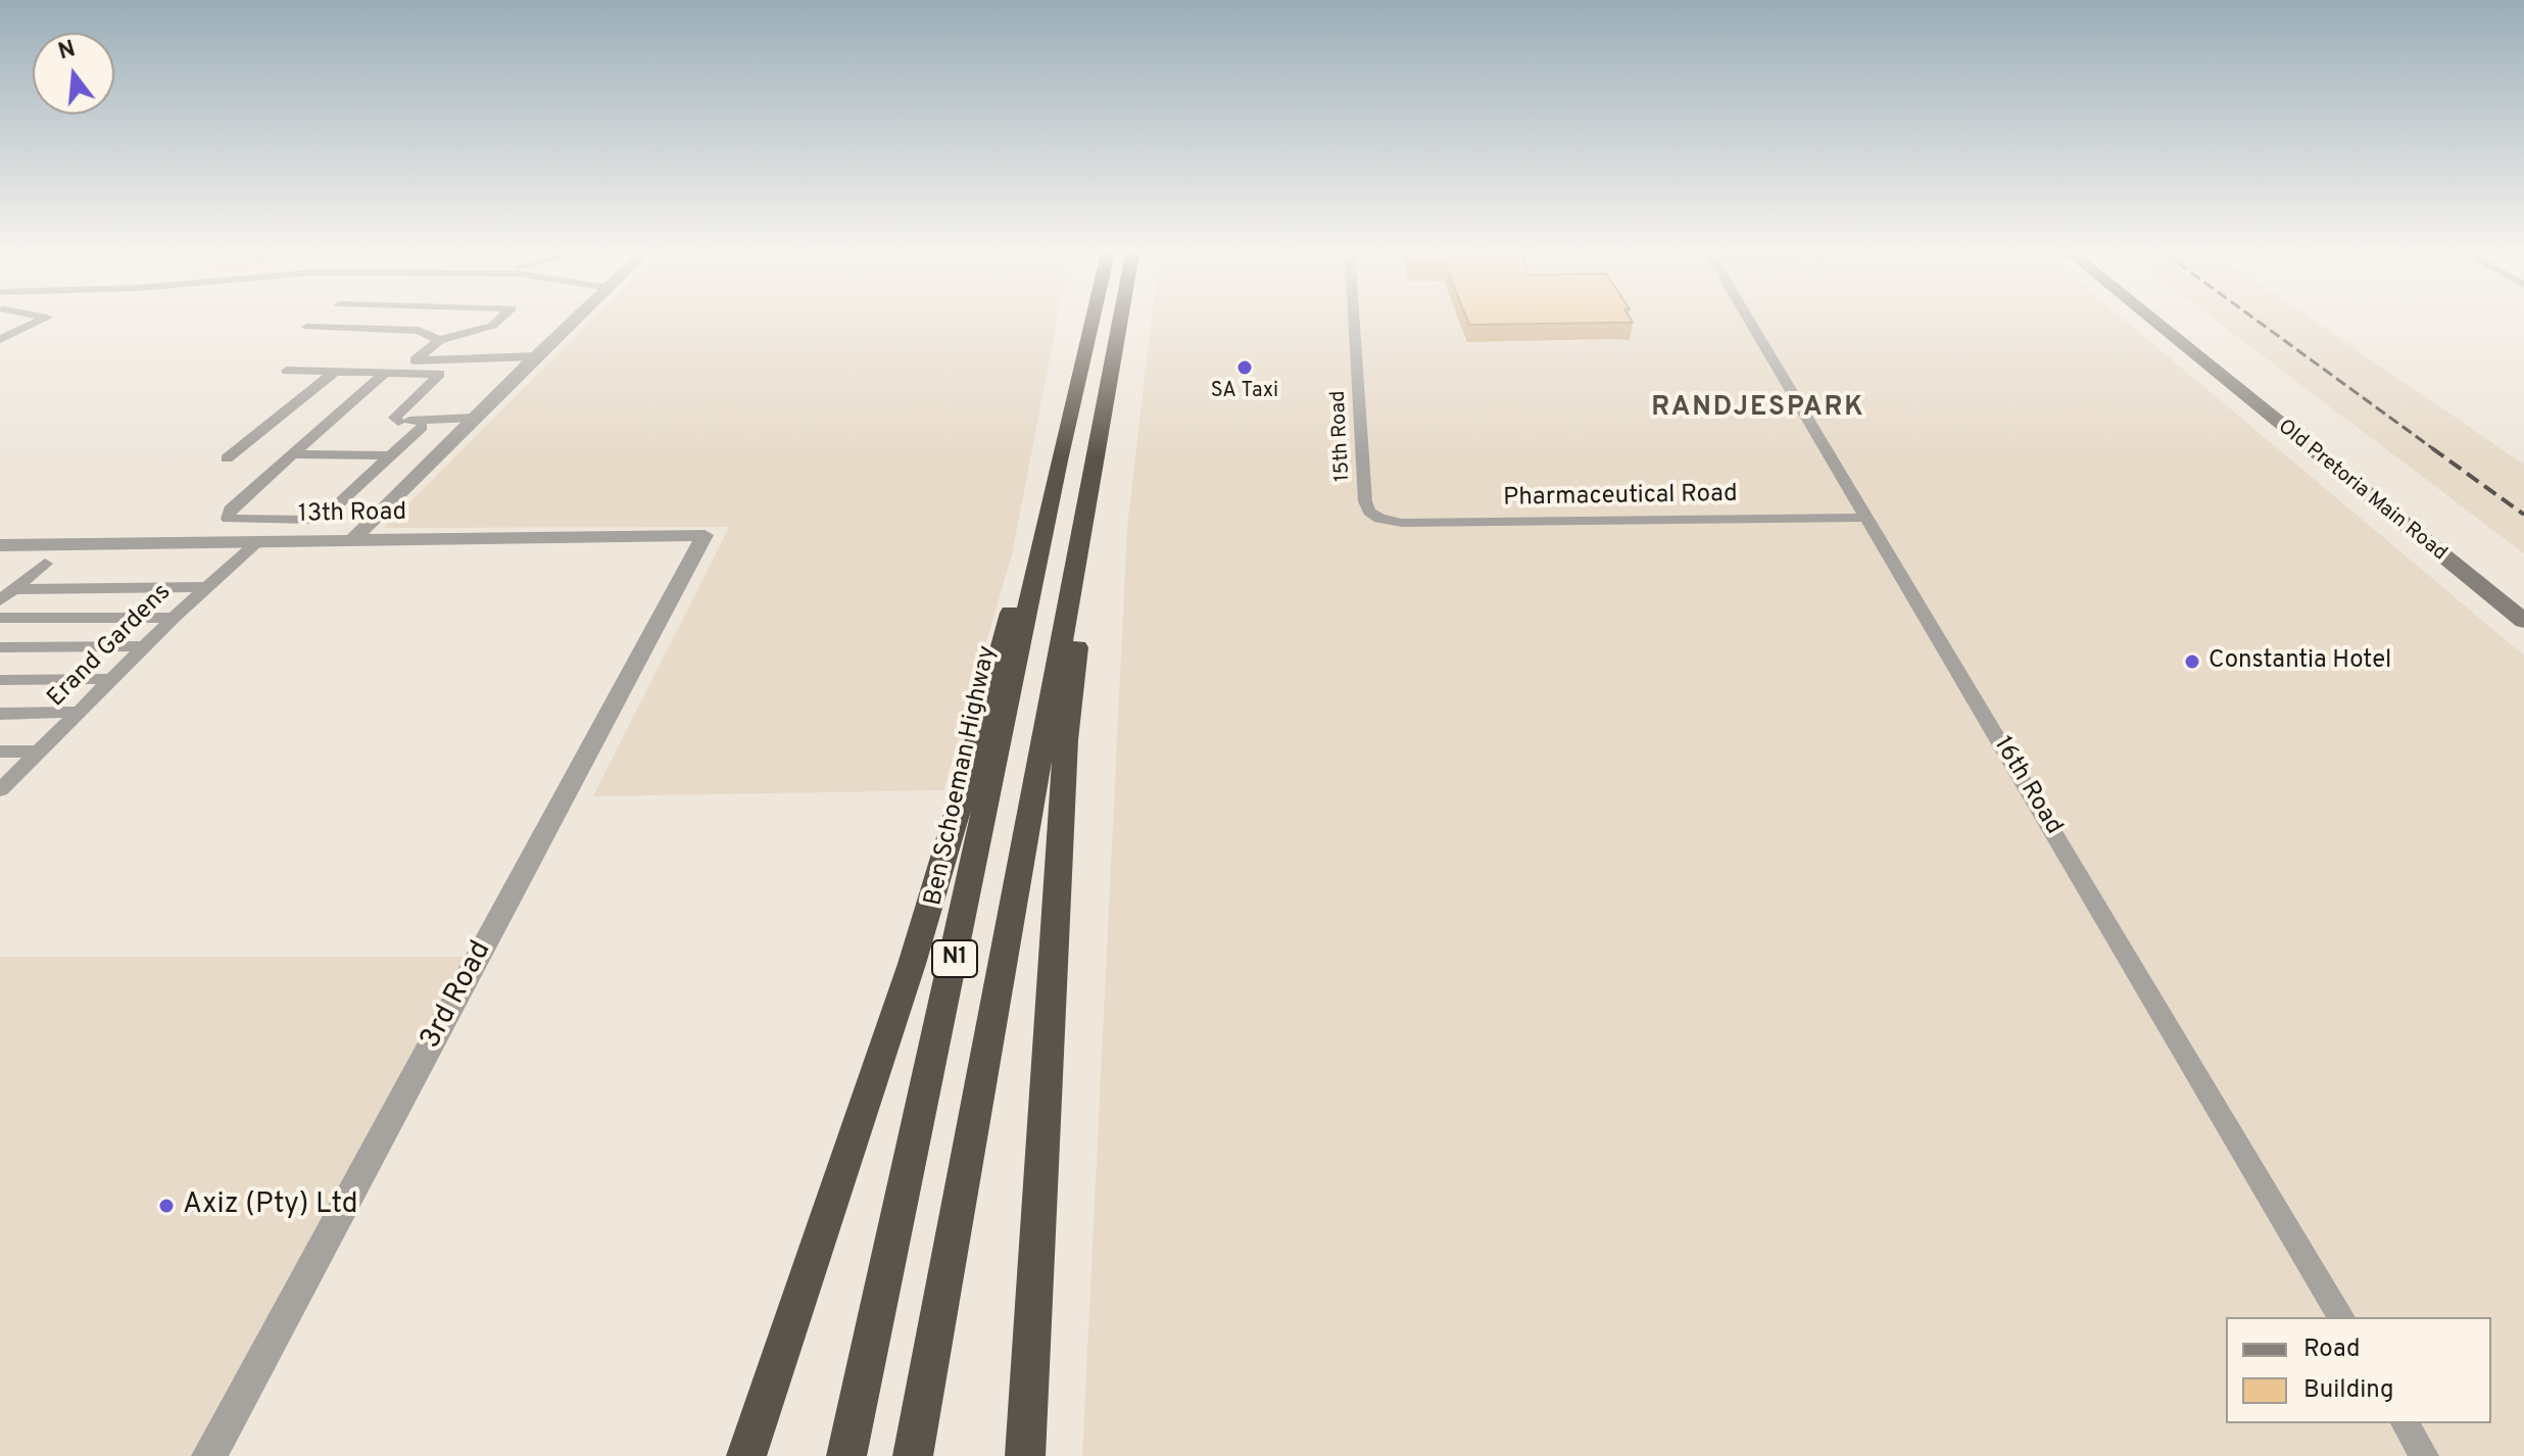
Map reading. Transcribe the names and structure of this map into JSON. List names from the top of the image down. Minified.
{"streets":{"highway":["Ben Schoeman Highway","N1"],"main road":["Old Pretoria Main Road"],"street":["15th Road","Pharmaceutical Road","13th Road","Erand Gardens","16th Road","3rd Road"]},"crossings":[["15th Road","Pharmaceutical Road"],["Pharmaceutical Road","16th Road"],["13th Road","Erand Gardens"],["13th Road","3rd Road"]],"districts":["RANDJESPARK"],"places":["SA Taxi","Constantia Hotel","Axiz (Pty) Ltd"],"legend":["Road","Building"],"north":"top"}
